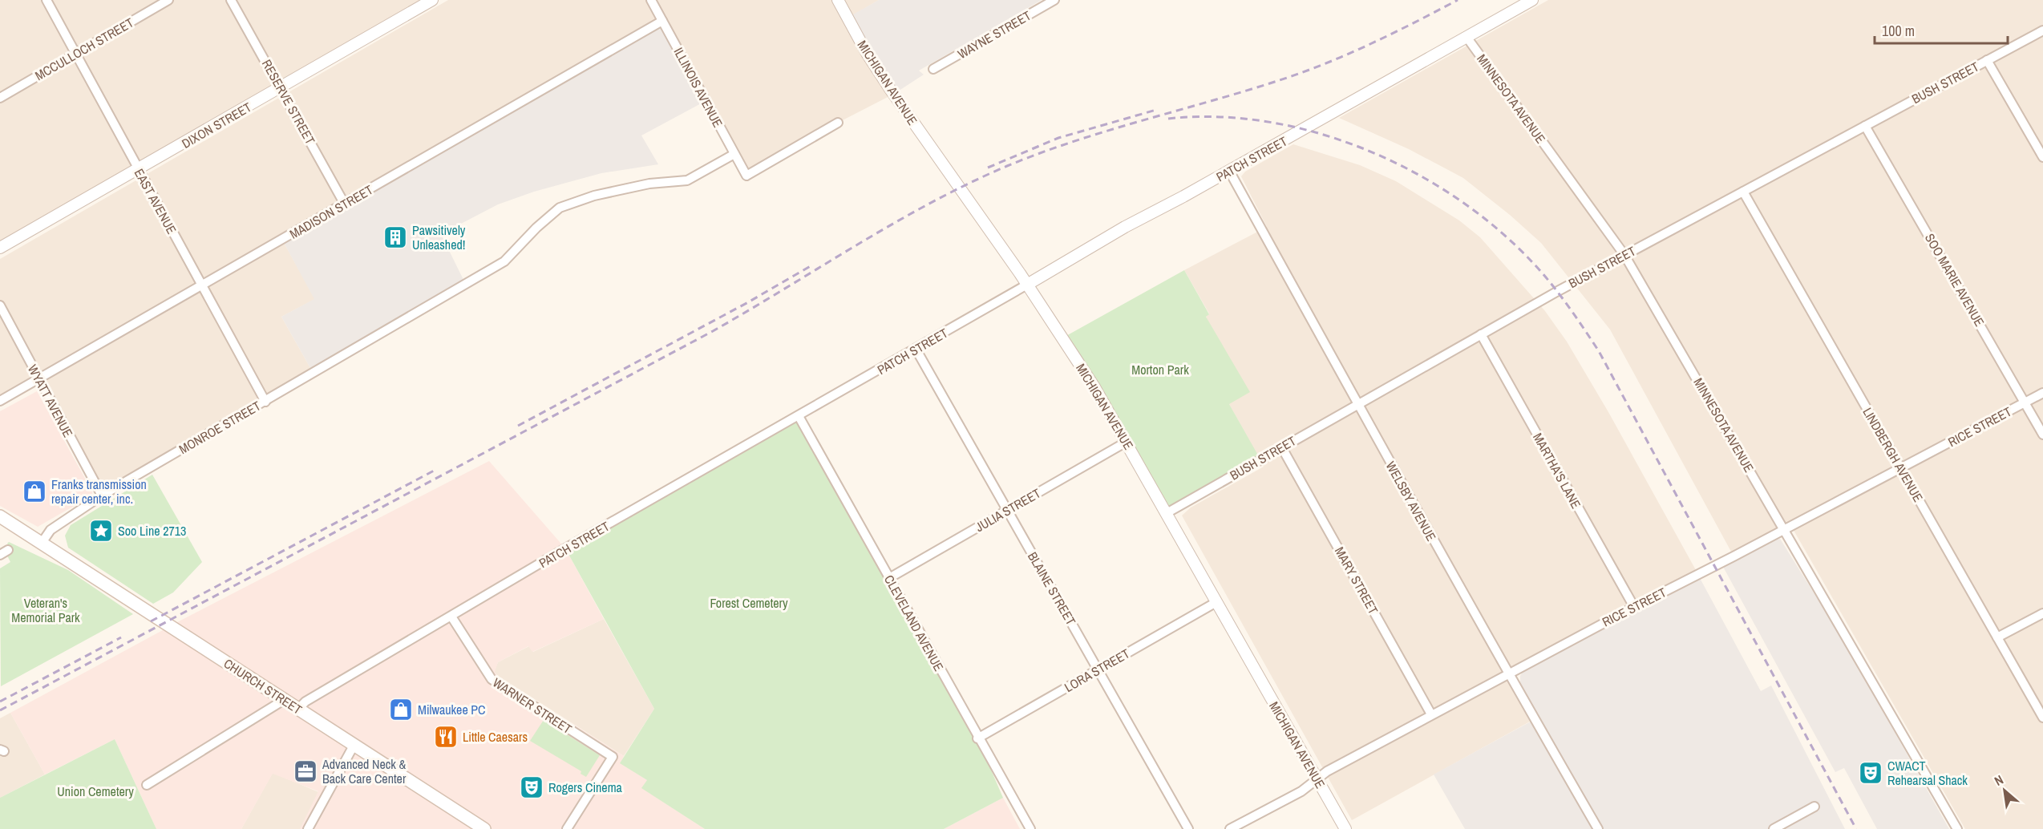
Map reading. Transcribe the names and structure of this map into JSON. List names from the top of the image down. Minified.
{"streets":{"main road":["CHURCH STREET"],"street":["WAYNE STREET","MCCULLOCH STREET","MICHIGAN AVENUE","BUSH STREET","ILLINOIS AVENUE","MINNESOTA AVENUE","RESERVE STREET","DIXON STREET","PATCH STREET","EAST AVENUE","MADISON STREET","SOO MARIE AVENUE","WYATT AVENUE","RICE STREET","MONROE STREET","LINDBERGH AVENUE","MARTHA'S LANE","WELSBY AVENUE","JULIA STREET","MARY STREET","BLAINE STREET","CLEVELAND AVENUE","LORA STREET","WARNER STREET"]},"crossings":[["MCCULLOCH STREET","EAST AVENUE"],["MICHIGAN AVENUE","BUSH STREET"],["MICHIGAN AVENUE","PATCH STREET"],["MICHIGAN AVENUE","RICE STREET"],["MICHIGAN AVENUE","JULIA STREET"],["MICHIGAN AVENUE","LORA STREET"],["BUSH STREET","MINNESOTA AVENUE"],["BUSH STREET","SOO MARIE AVENUE"],["BUSH STREET","LINDBERGH AVENUE"],["BUSH STREET","MARTHA'S LANE"],["BUSH STREET","WELSBY AVENUE"],["BUSH STREET","MARY STREET"],["ILLINOIS AVENUE","MADISON STREET"],["ILLINOIS AVENUE","MONROE STREET"],["MINNESOTA AVENUE","PATCH STREET"],["MINNESOTA AVENUE","RICE STREET"],["RESERVE STREET","DIXON STREET"],["RESERVE STREET","MADISON STREET"],["DIXON STREET","EAST AVENUE"],["PATCH STREET","WELSBY AVENUE"],["PATCH STREET","BLAINE STREET"],["PATCH STREET","CLEVELAND AVENUE"],["PATCH STREET","CHURCH STREET"],["PATCH STREET","WARNER STREET"],["EAST AVENUE","MADISON STREET"],["EAST AVENUE","MONROE STREET"],["MADISON STREET","WYATT AVENUE"],["SOO MARIE AVENUE","RICE STREET"],["WYATT AVENUE","MONROE STREET"],["RICE STREET","LINDBERGH AVENUE"],["RICE STREET","MARTHA'S LANE"],["RICE STREET","WELSBY AVENUE"],["RICE STREET","MARY STREET"],["MONROE STREET","CHURCH STREET"],["JULIA STREET","BLAINE STREET"],["JULIA STREET","CLEVELAND AVENUE"],["BLAINE STREET","LORA STREET"],["CLEVELAND AVENUE","LORA STREET"]],"parks":["Morton Park","Veteran's Memorial Park","Forest Cemetery","Union Cemetery"],"places":{"building":["Pawsitively Unleashed!"],"shop":["Franks transmission repair center, inc.","Milwaukee PC"],"place":["Soo Line 2713"],"restaurant":["Little Caesars"],"office":["Advanced Neck & Back Care Center"],"theatre":["CWACT Rehearsal Shack","Rogers Cinema"]},"scale_bar":"100 m","north":"top left"}
